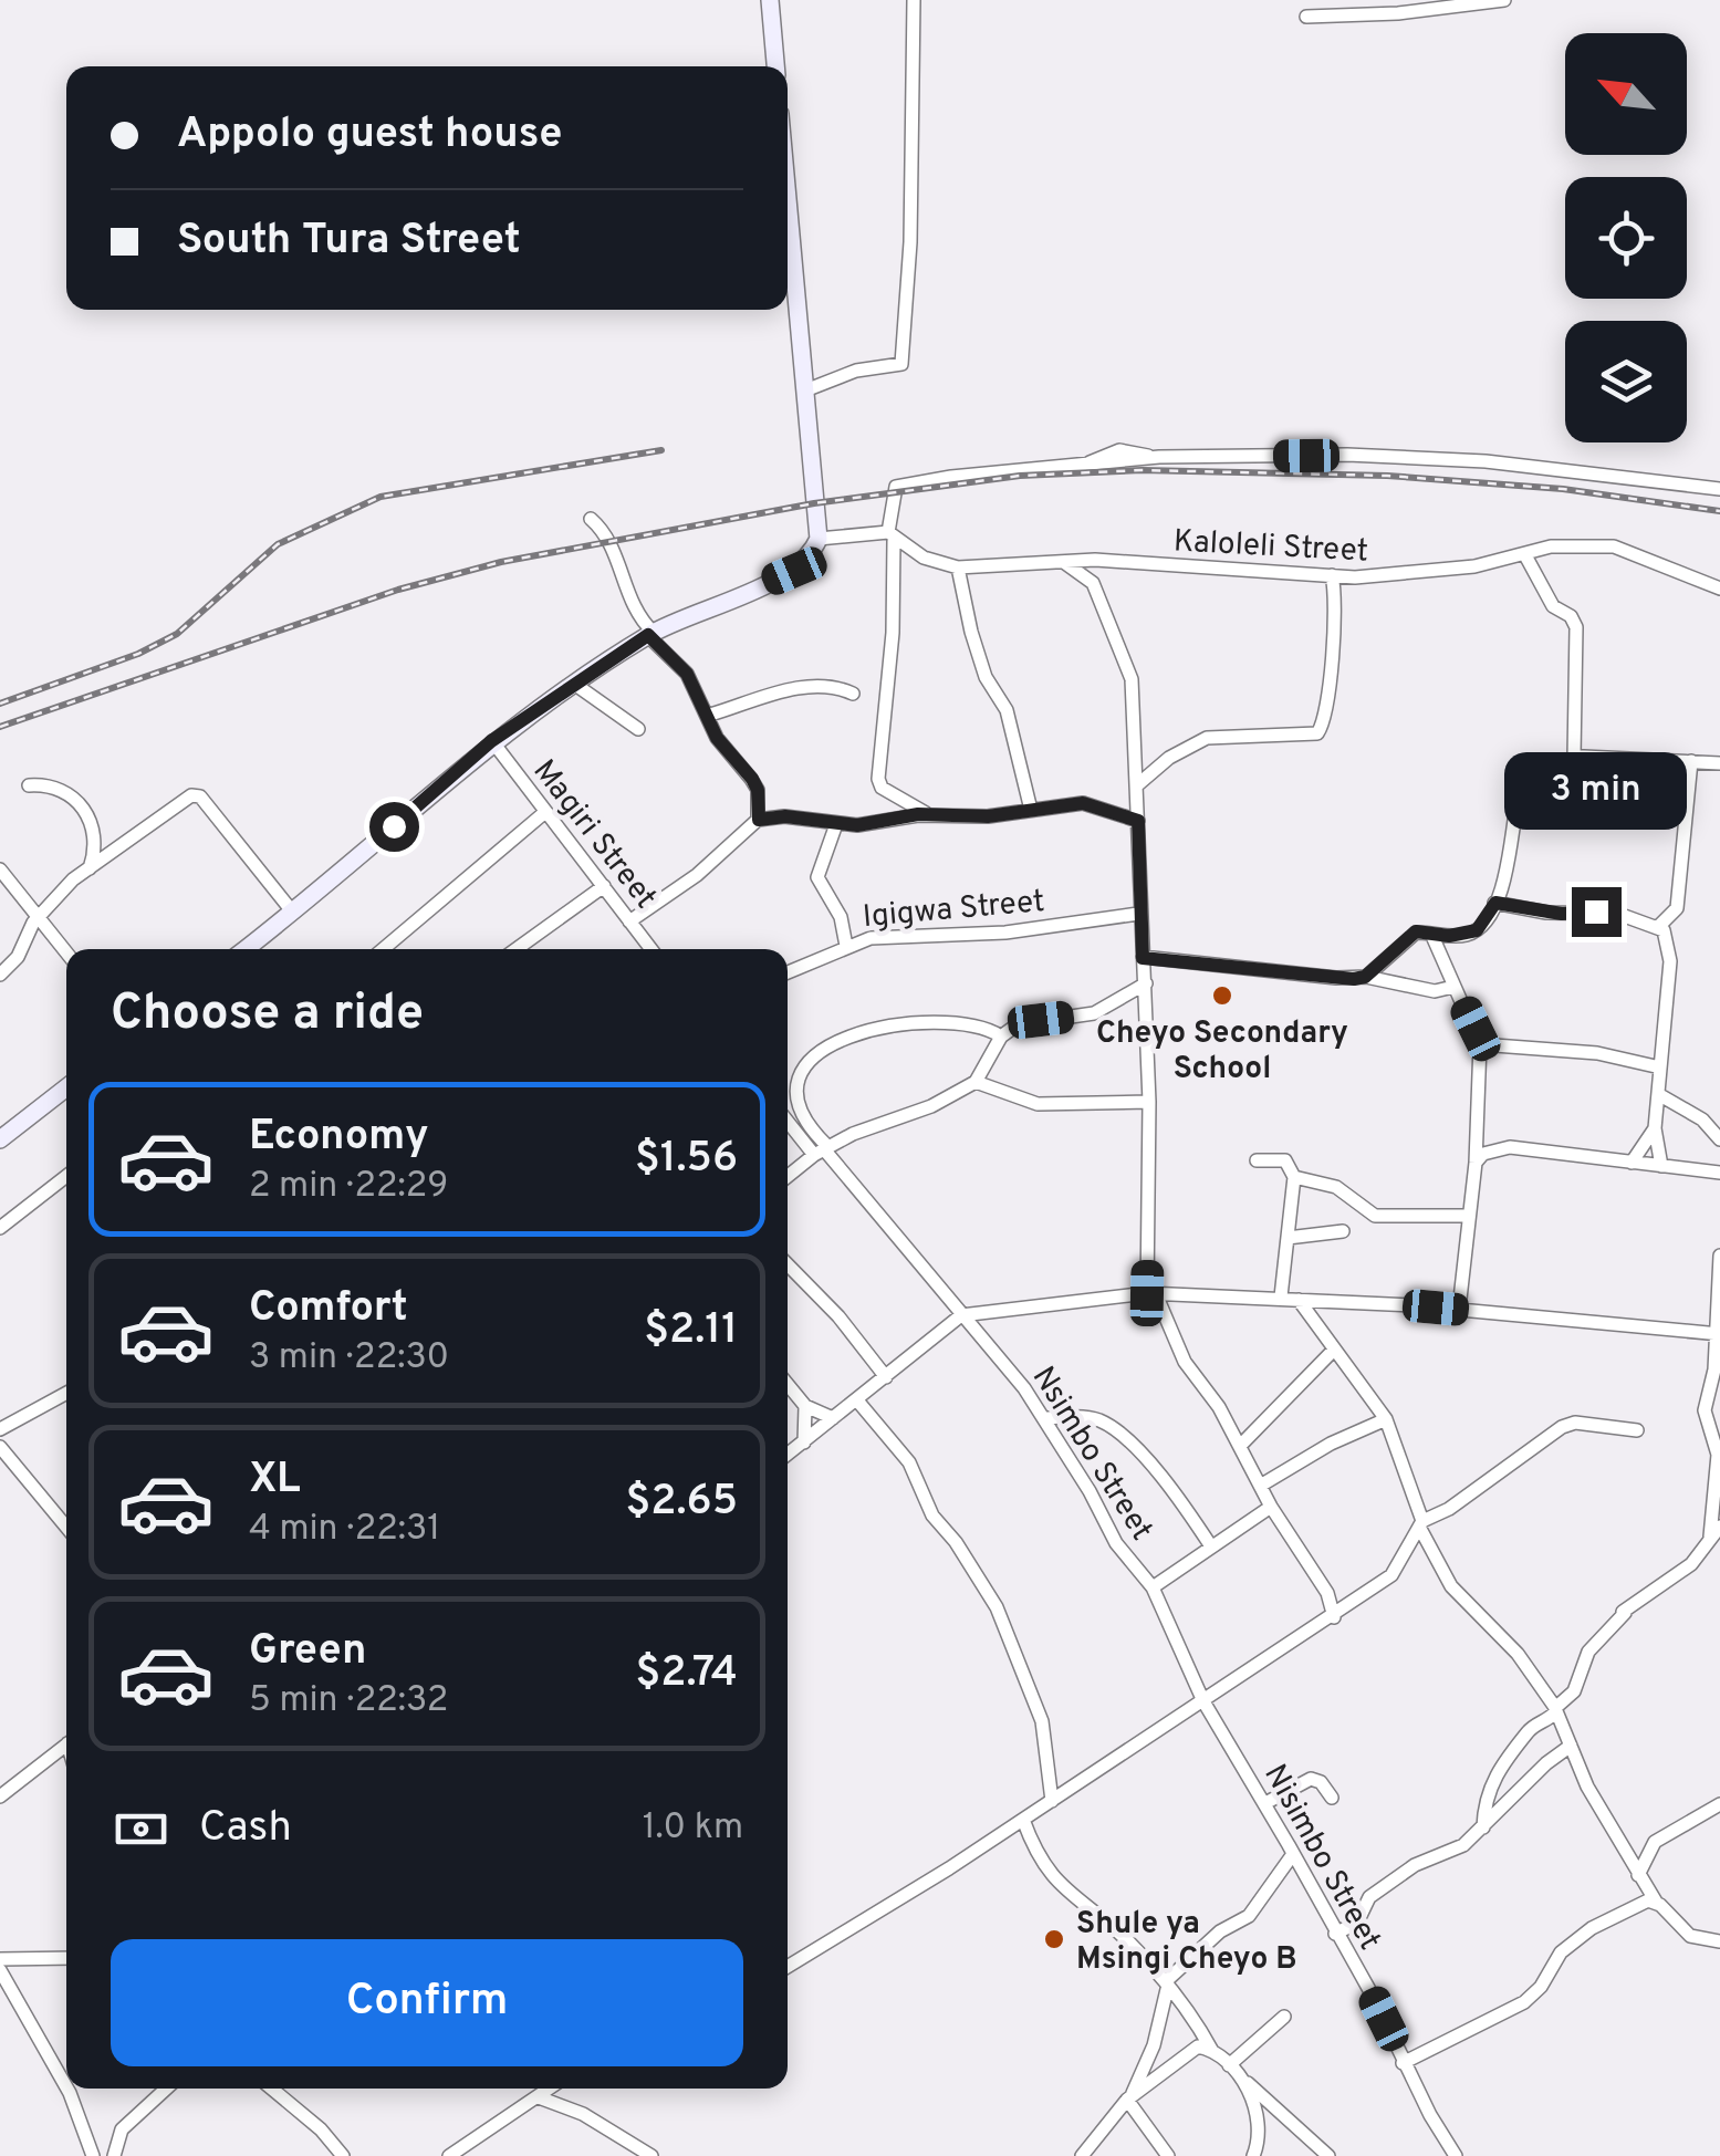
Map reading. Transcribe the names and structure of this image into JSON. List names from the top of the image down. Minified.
{"streets":{"street":["Kaloleli Street","Magiri Street","Igigwa Street","Nsimbo Street","Nisimbo Street"]},"crossings":[["Nsimbo Street","Nisimbo Street"]],"places":["Cheyo Secondary School","Shule ya Msingi Cheyo B"],"north":"top left","page":{"banner":["Appolo guest house","South Tura Street"],"bubble":"3 min","heading":"Choose a ride","list":[{"name":"Economy","note":"2 min · 22:29","value":"$1.56"},{"name":"Comfort","note":"3 min · 22:30","value":"$2.11"},{"name":"XL","note":"4 min · 22:31","value":"$2.65"},{"name":"Green","note":"5 min · 22:32","value":"$2.74"}],"pay":["Cash","1.0 km"],"buttons":"Confirm"}}
